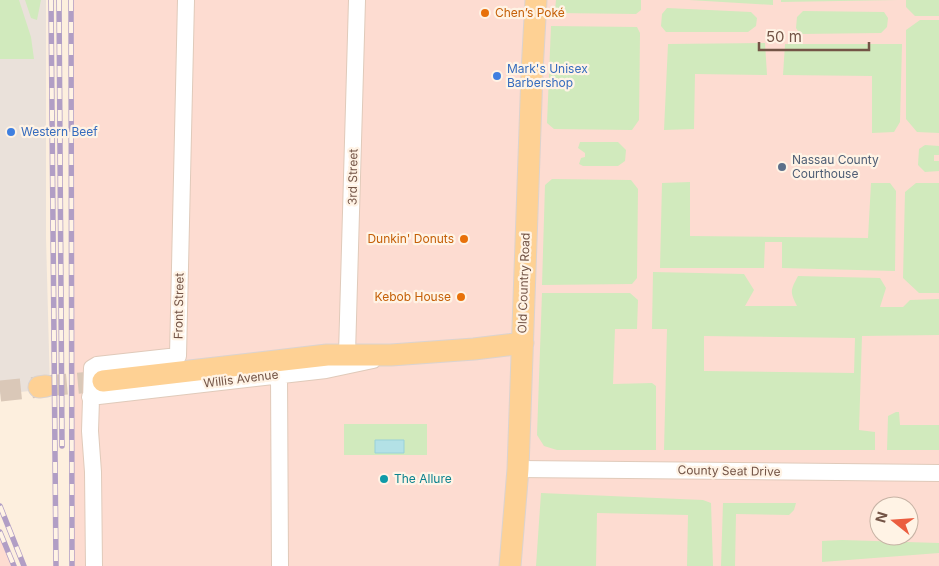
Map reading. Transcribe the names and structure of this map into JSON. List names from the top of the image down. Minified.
{"streets":{"main road":["Old Country Road","Willis Avenue"],"street":["3rd Street","Front Street","County Seat Drive"]},"crossings":[["3rd Street","Willis Avenue"],["Old Country Road","Willis Avenue"],["Old Country Road","County Seat Drive"],["Front Street","Willis Avenue"]],"places":["Chen’s Poké","Mark's Unisex Barbershop","Western Beef","Nassau County Courthouse","Dunkin' Donuts","Kebob House","The Allure"],"scale_bar":"50 m","north":"left"}
